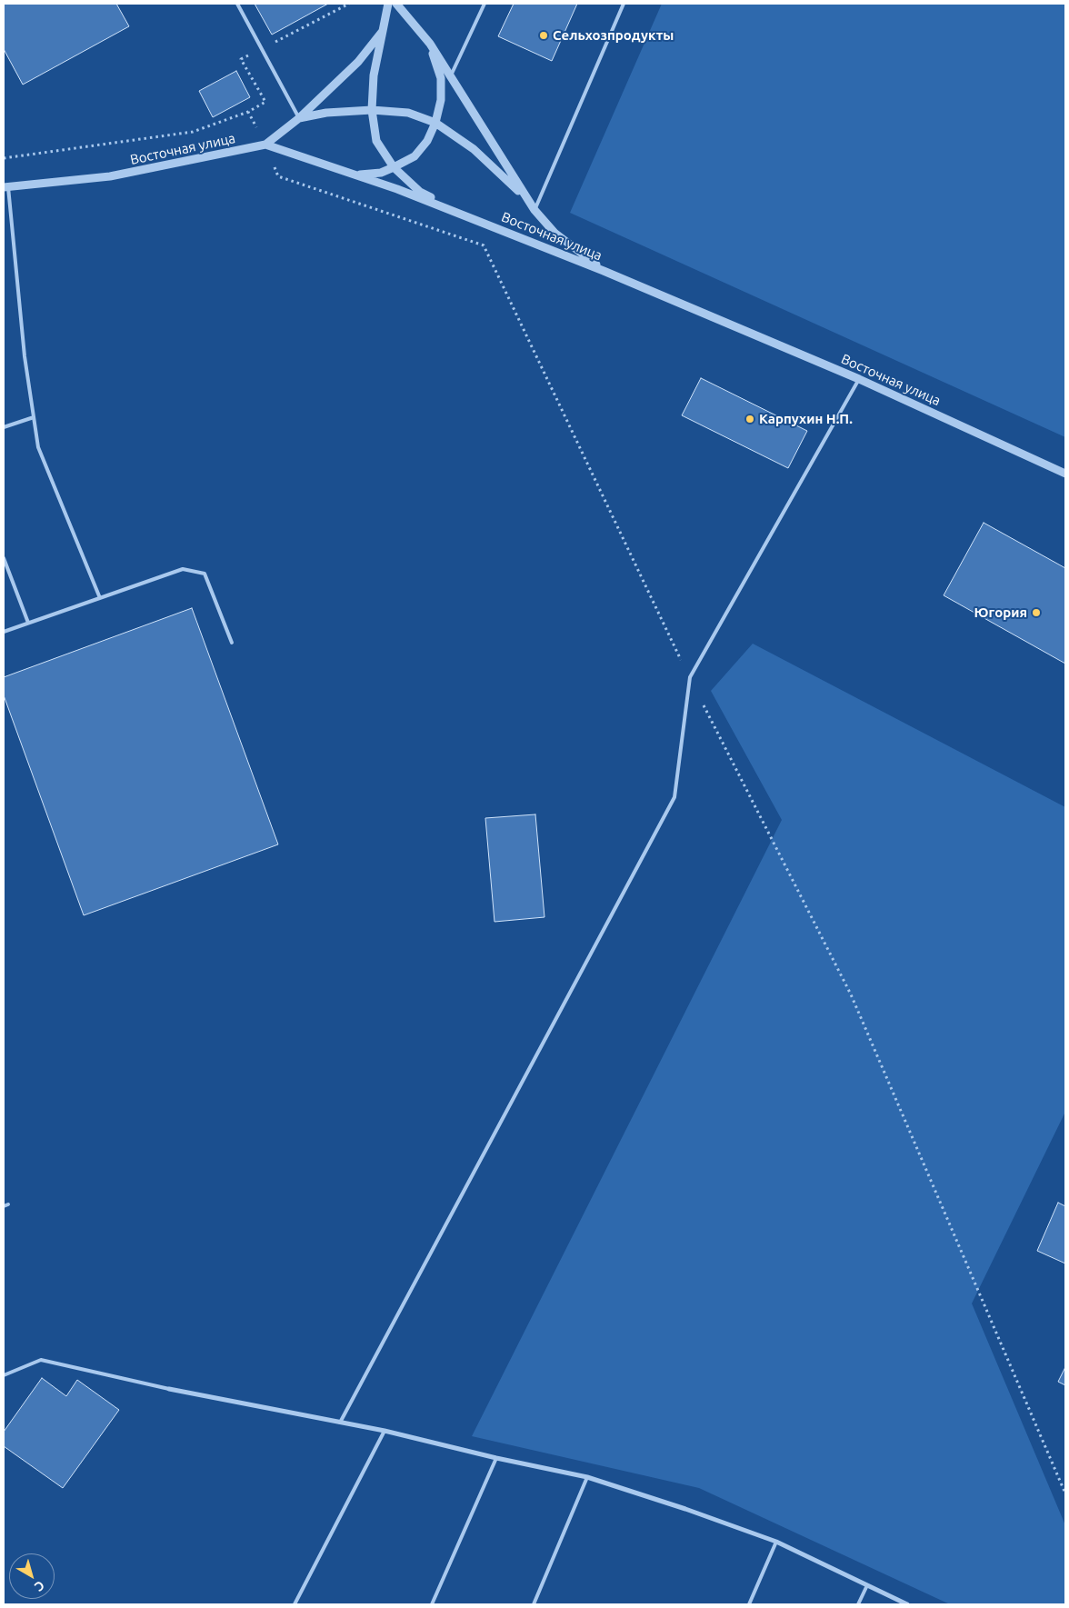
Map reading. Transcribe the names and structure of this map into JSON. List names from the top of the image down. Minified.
{"streets":{"street":["Восточная улица"]},"places":["Сельхозпродукты","Карпухин Н.П.","Югория"],"north":"bottom right"}
